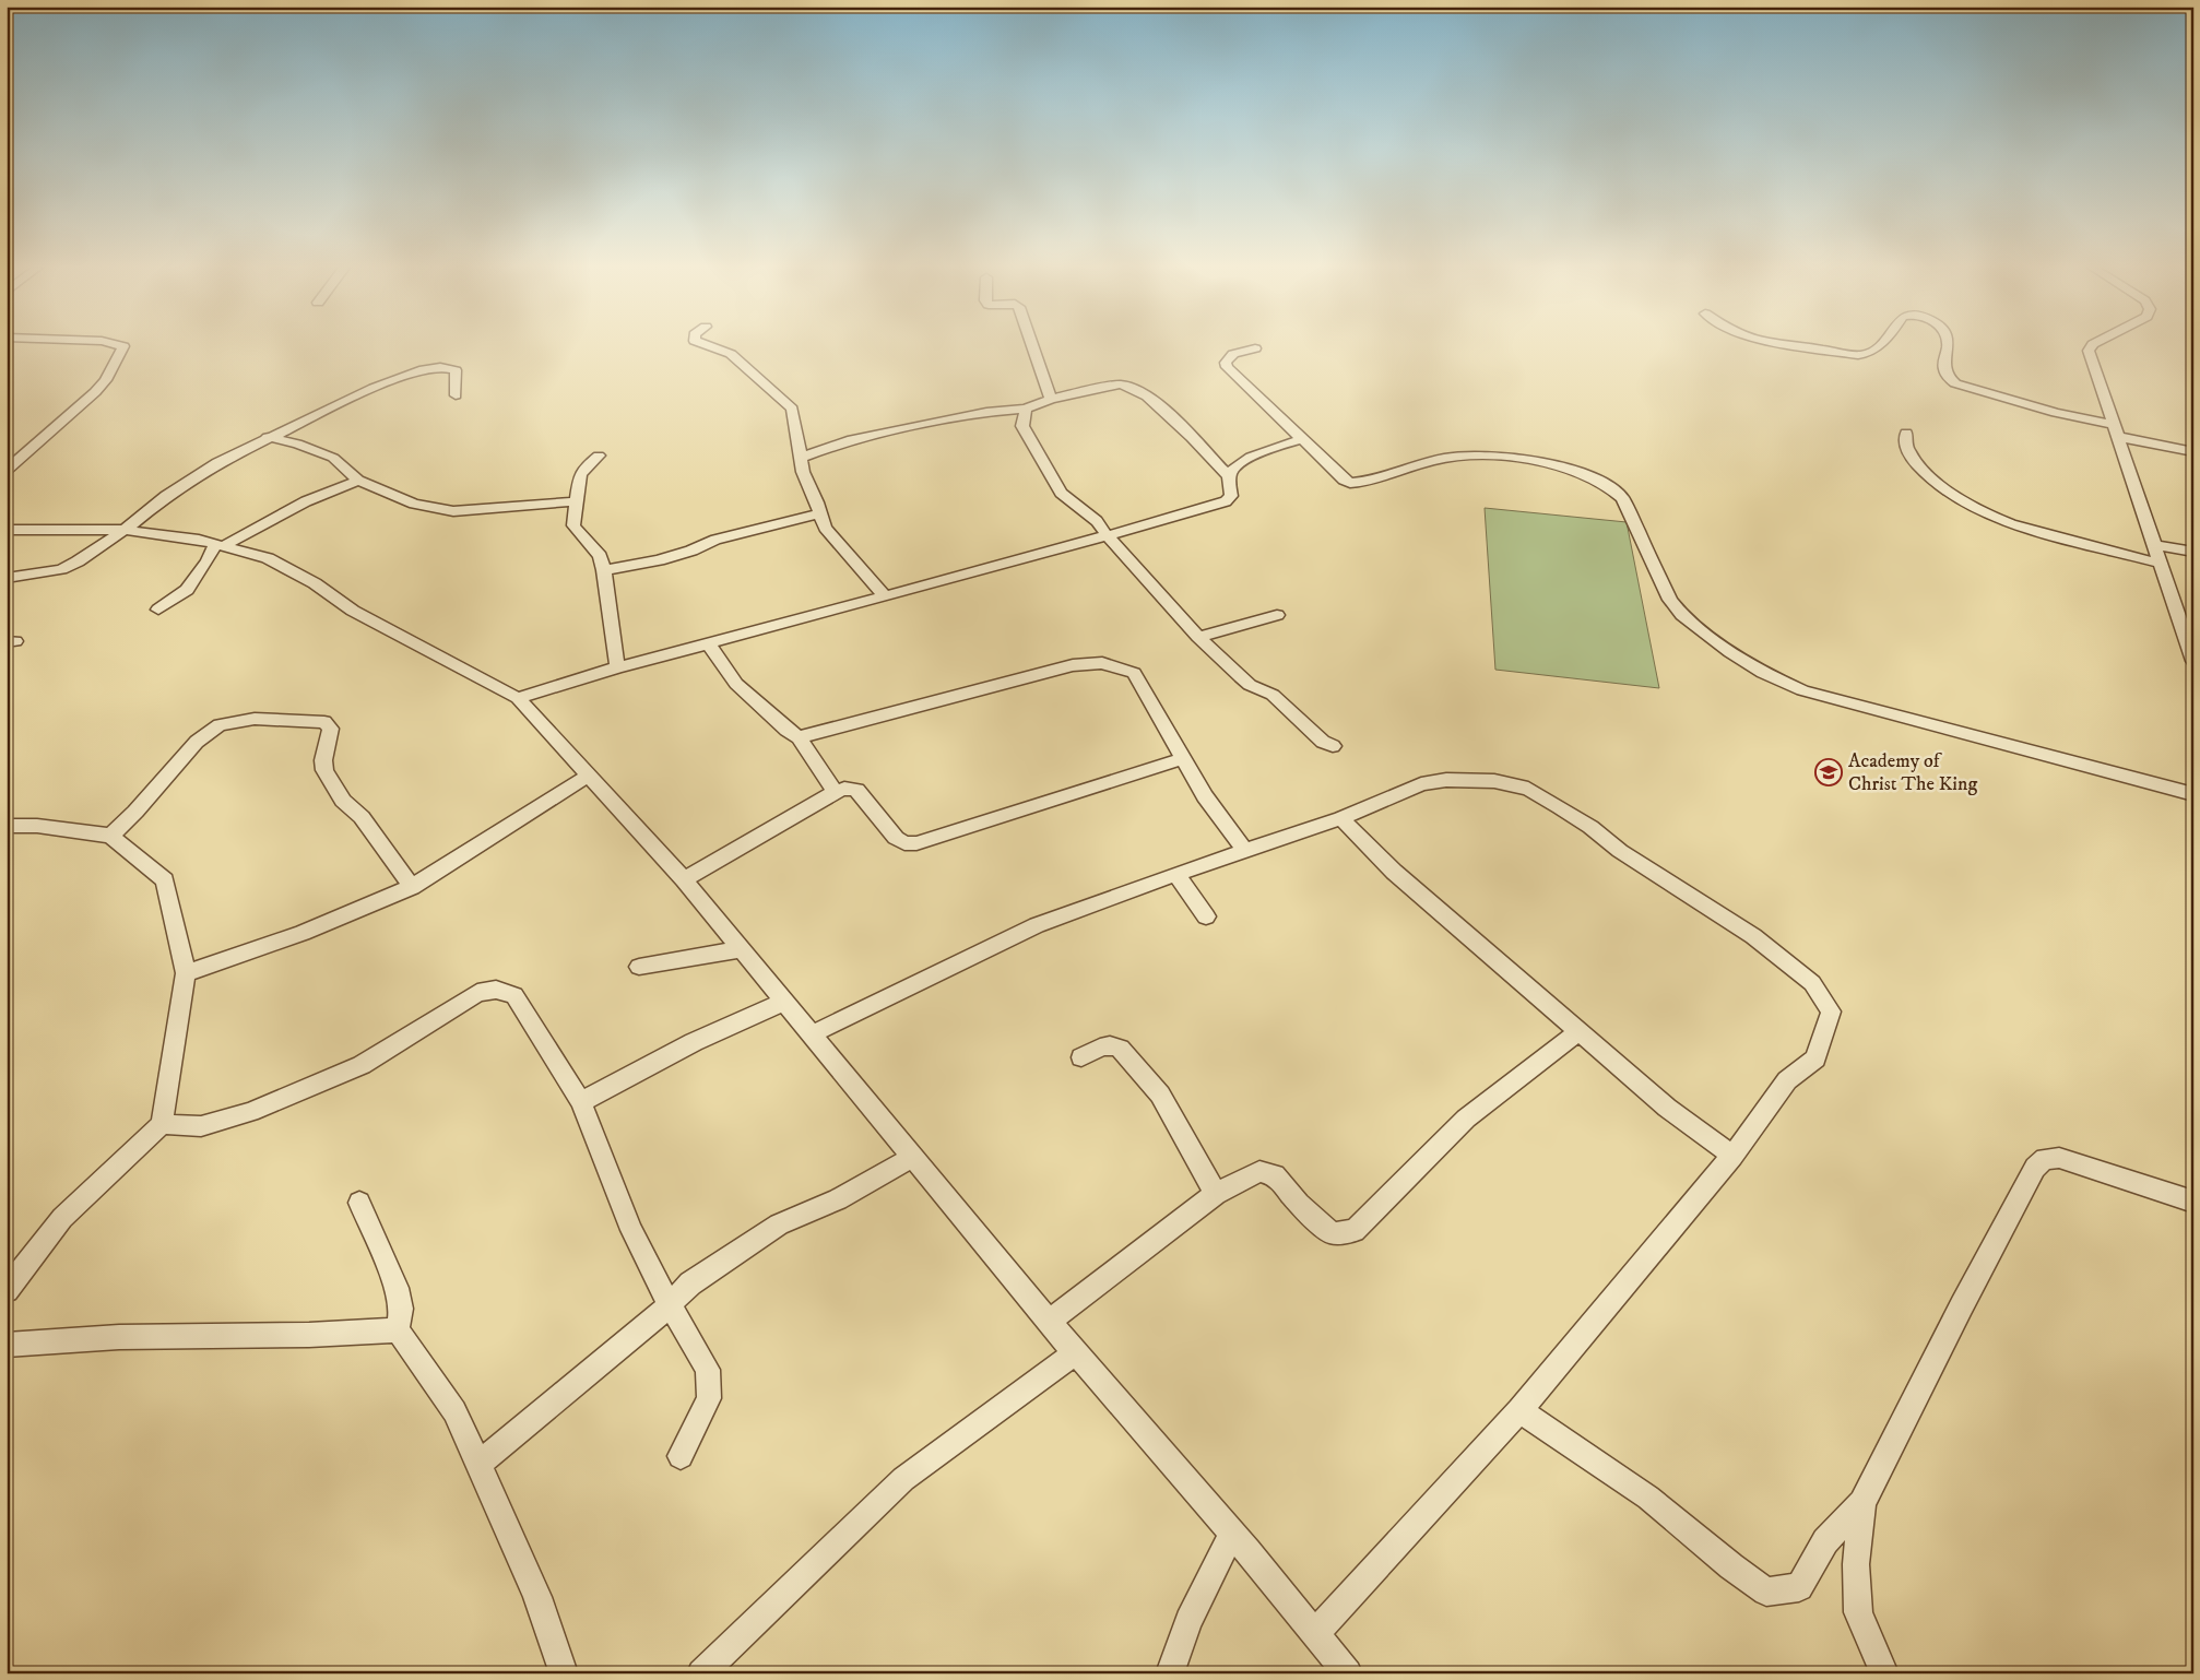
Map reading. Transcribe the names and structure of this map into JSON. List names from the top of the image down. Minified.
{"places":{"school or university":["Academy of Christ The King"]}}
